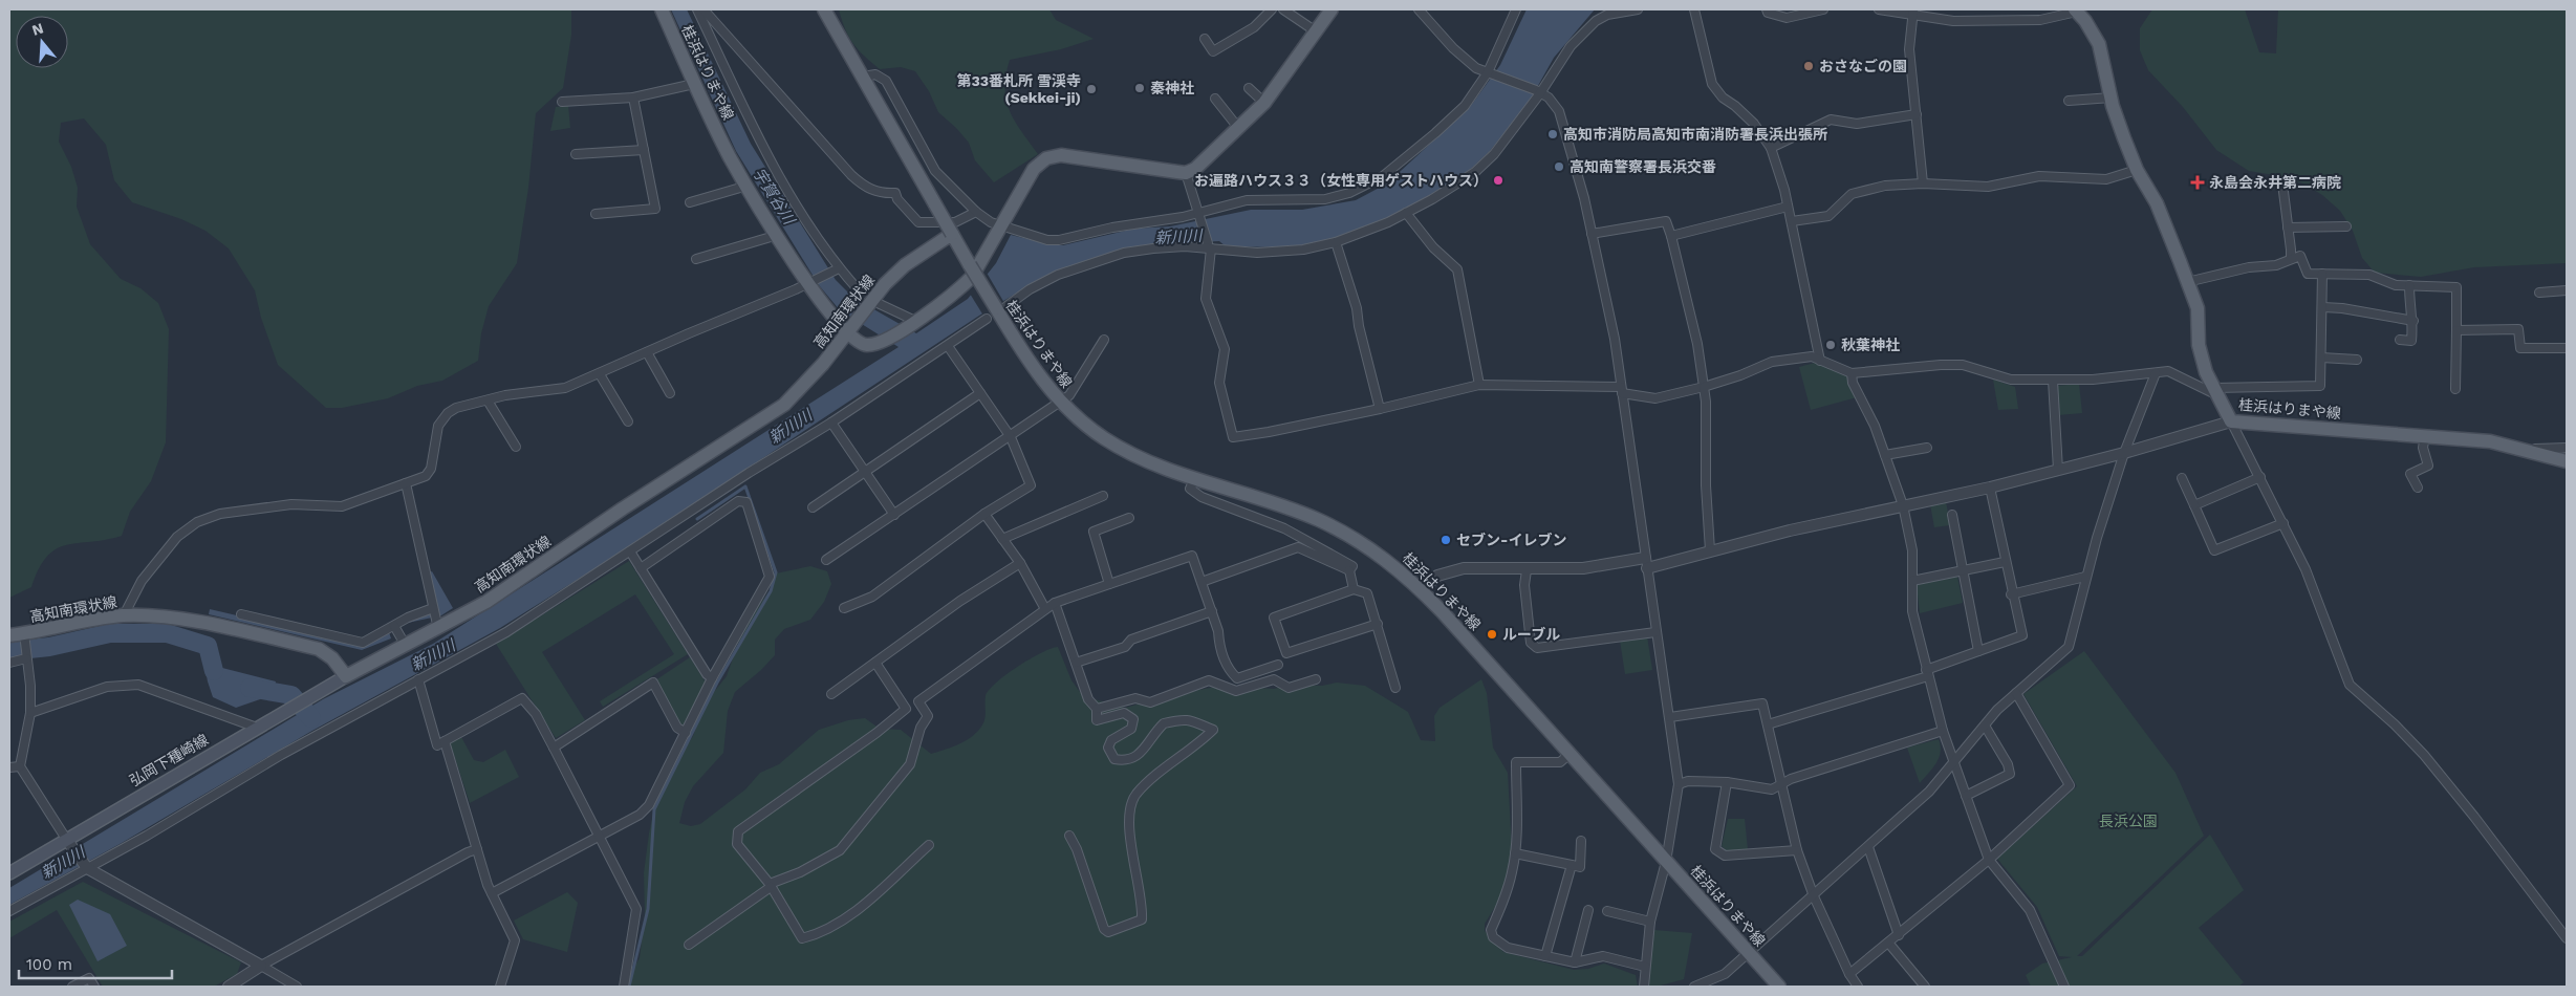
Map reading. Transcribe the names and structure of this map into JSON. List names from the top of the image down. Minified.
{"streets":{"main road":["桂浜はりまや線","高知南環状線","弘岡下種崎線"]},"crossings":[["桂浜はりまや線","高知南環状線"],["高知南環状線","弘岡下種崎線"]],"water":["宇賀谷川","新川川"],"parks":["長浜公園"],"places":{"other":["おさなごの園","秦神社","第33番札所 雪渓寺 (Sekkei-ji)","高知市消防局高知市南消防署長浜出張所","高知南警察署長浜交番","お遍路ハウス３３（女性専用ゲストハウス）","秋葉神社","セブン-イレブン","ルーブル"],"health":["永島会永井第二病院"]},"scale_bar":"100 m","north":"top"}
